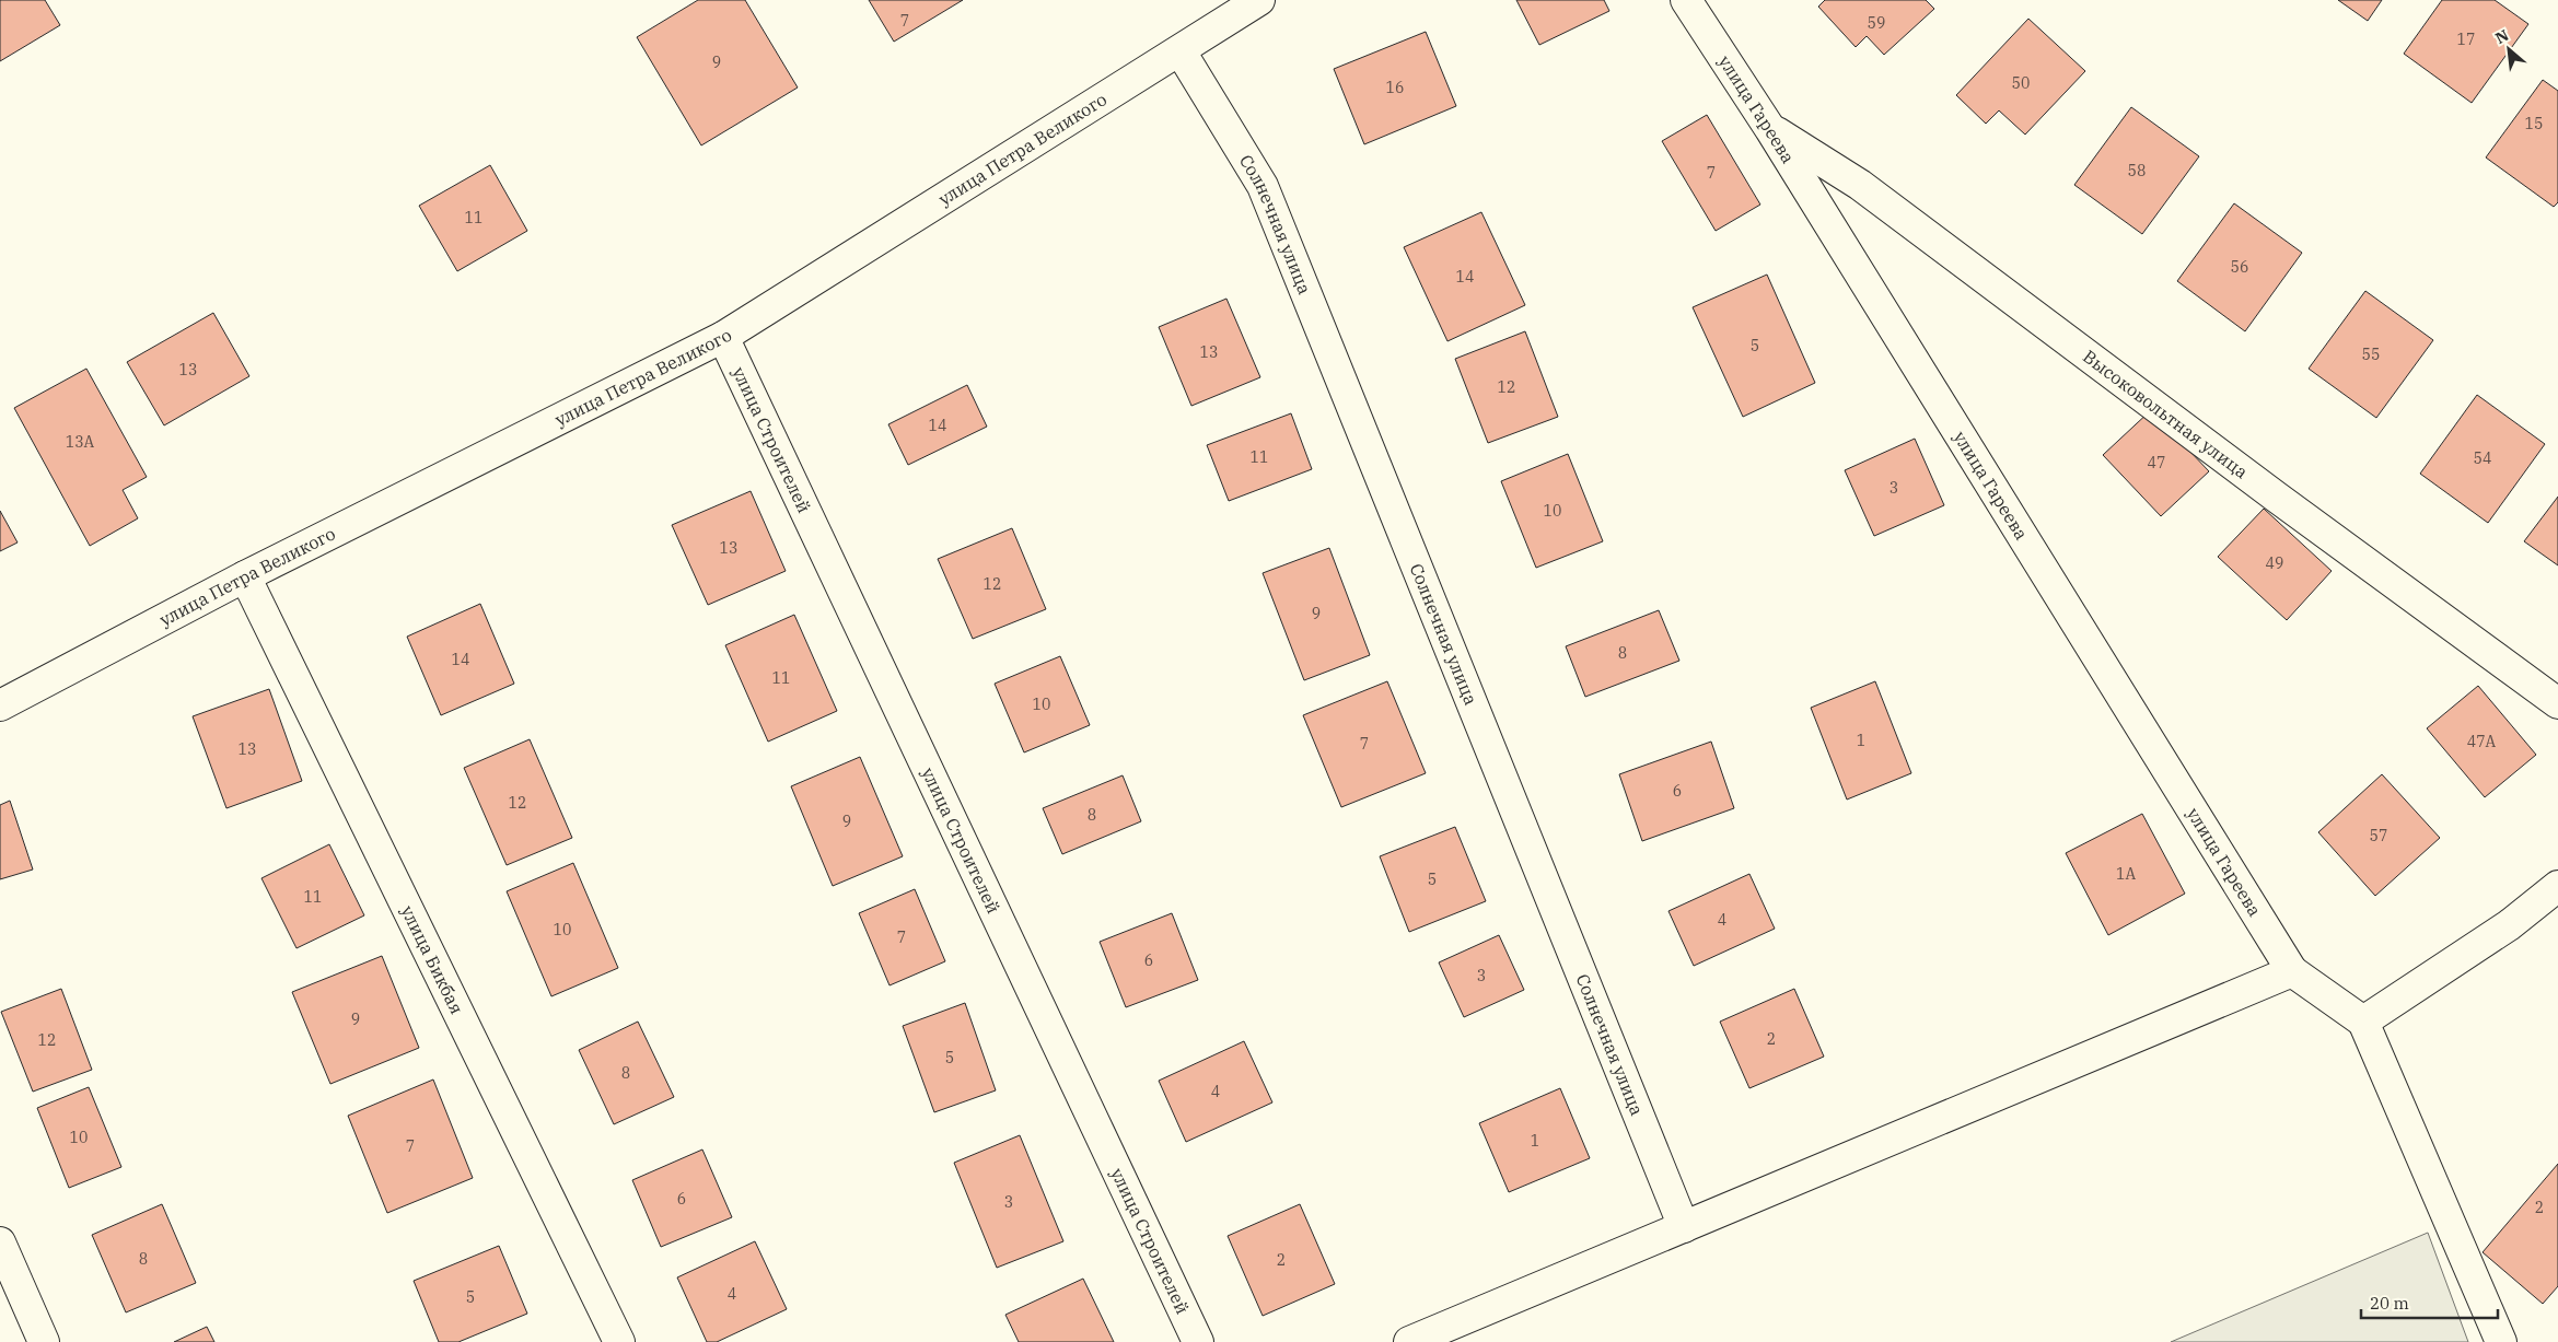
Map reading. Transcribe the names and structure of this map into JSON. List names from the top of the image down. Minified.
{"streets":{"street":["улица Гареева","улица Петра Великого","Солнечная улица","Высоковольтная улица","улица Строителей","улица Бикбая"]},"crossings":[["улица Гареева","Высоковольтная улица"],["улица Петра Великого","Солнечная улица"],["улица Петра Великого","улица Строителей"],["улица Петра Великого","улица Бикбая"]],"house_numbers":["7","59","17","9","50","16","15","58","7","11","56","14","5","13","55","13","12","14","13А","11","54","47","3","10","13","49","12","9","8","14","11","10","1","47А","7","13","6","12","8","9","57","1А","5","11","4","10","7","6","3","9","2","12","5","8","4","10","1","7","6","3","2","8","2","4","5"],"scale_bar":"20 m","north":"top left"}
